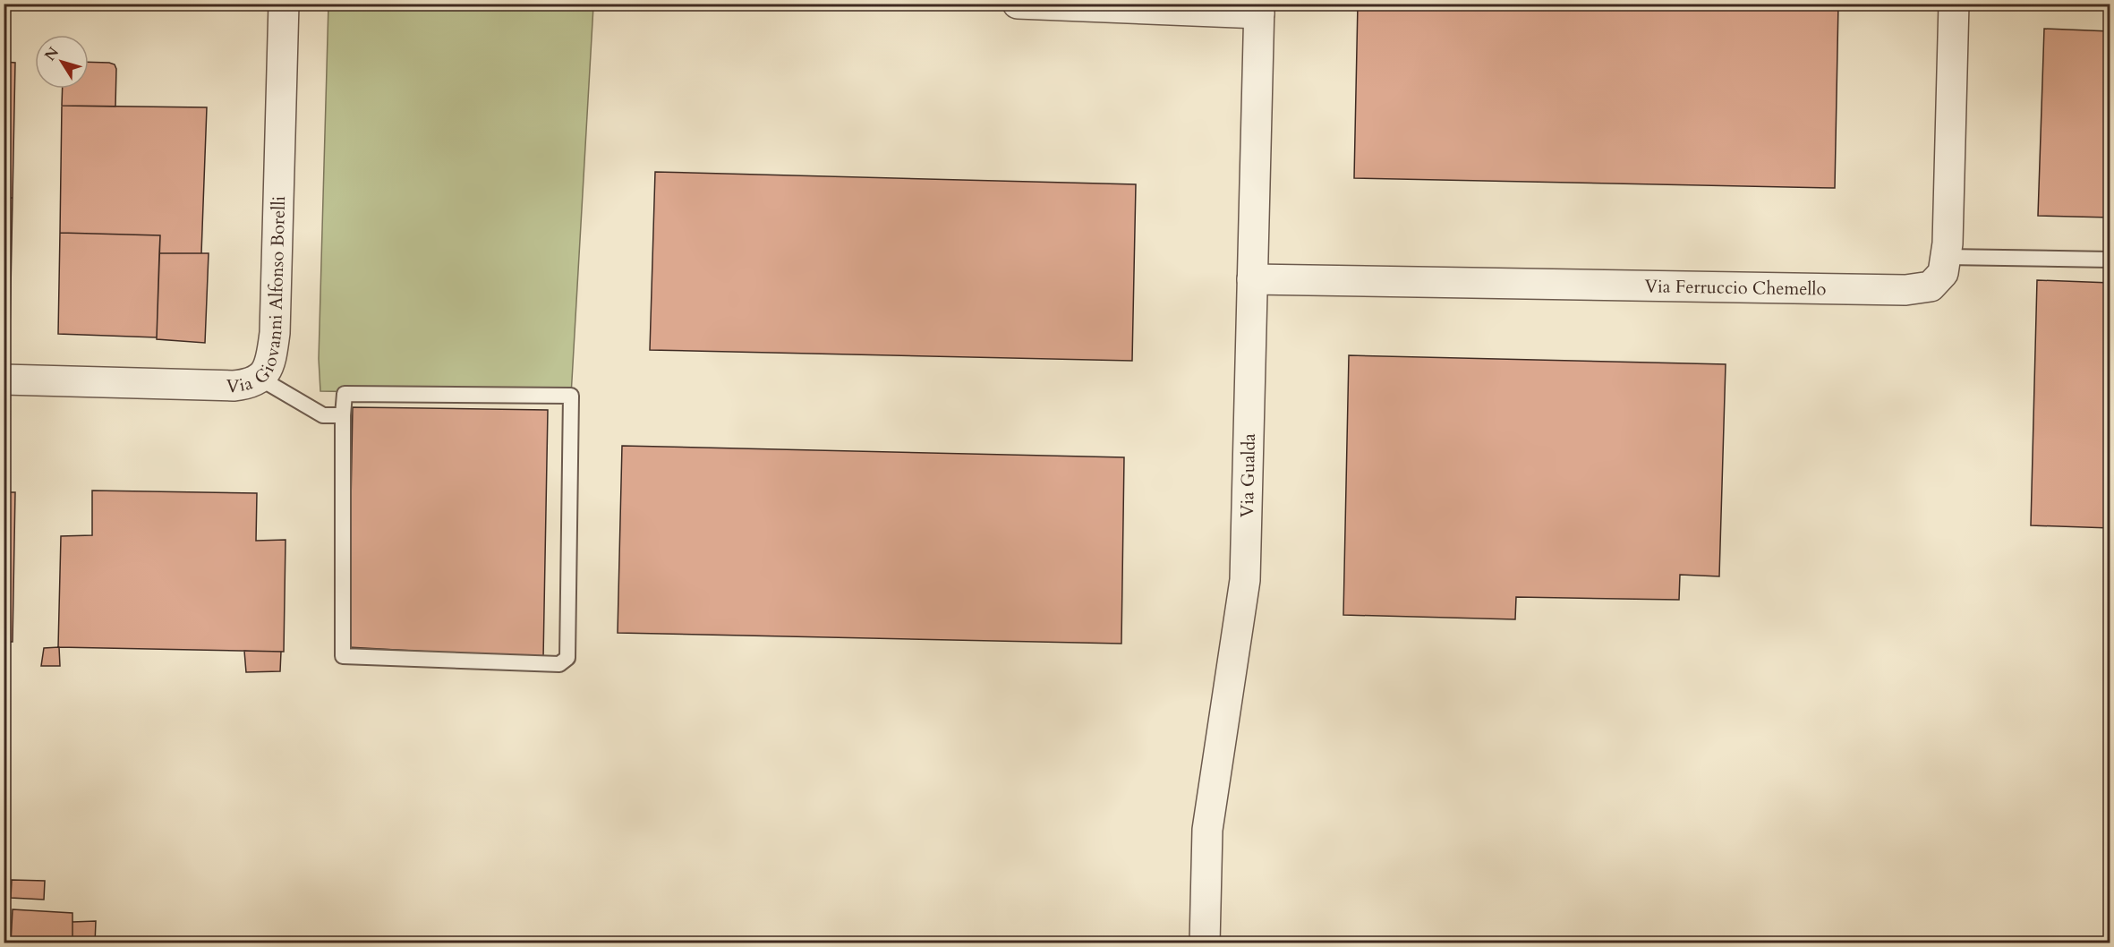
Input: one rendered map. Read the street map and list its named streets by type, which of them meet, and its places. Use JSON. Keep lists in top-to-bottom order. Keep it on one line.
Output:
{"streets":{"street":["Via Giovanni Alfonso Borelli","Via Ferruccio Chemello","Via Gualda"]},"crossings":[["Via Ferruccio Chemello","Via Gualda"]],"north":"top left"}
